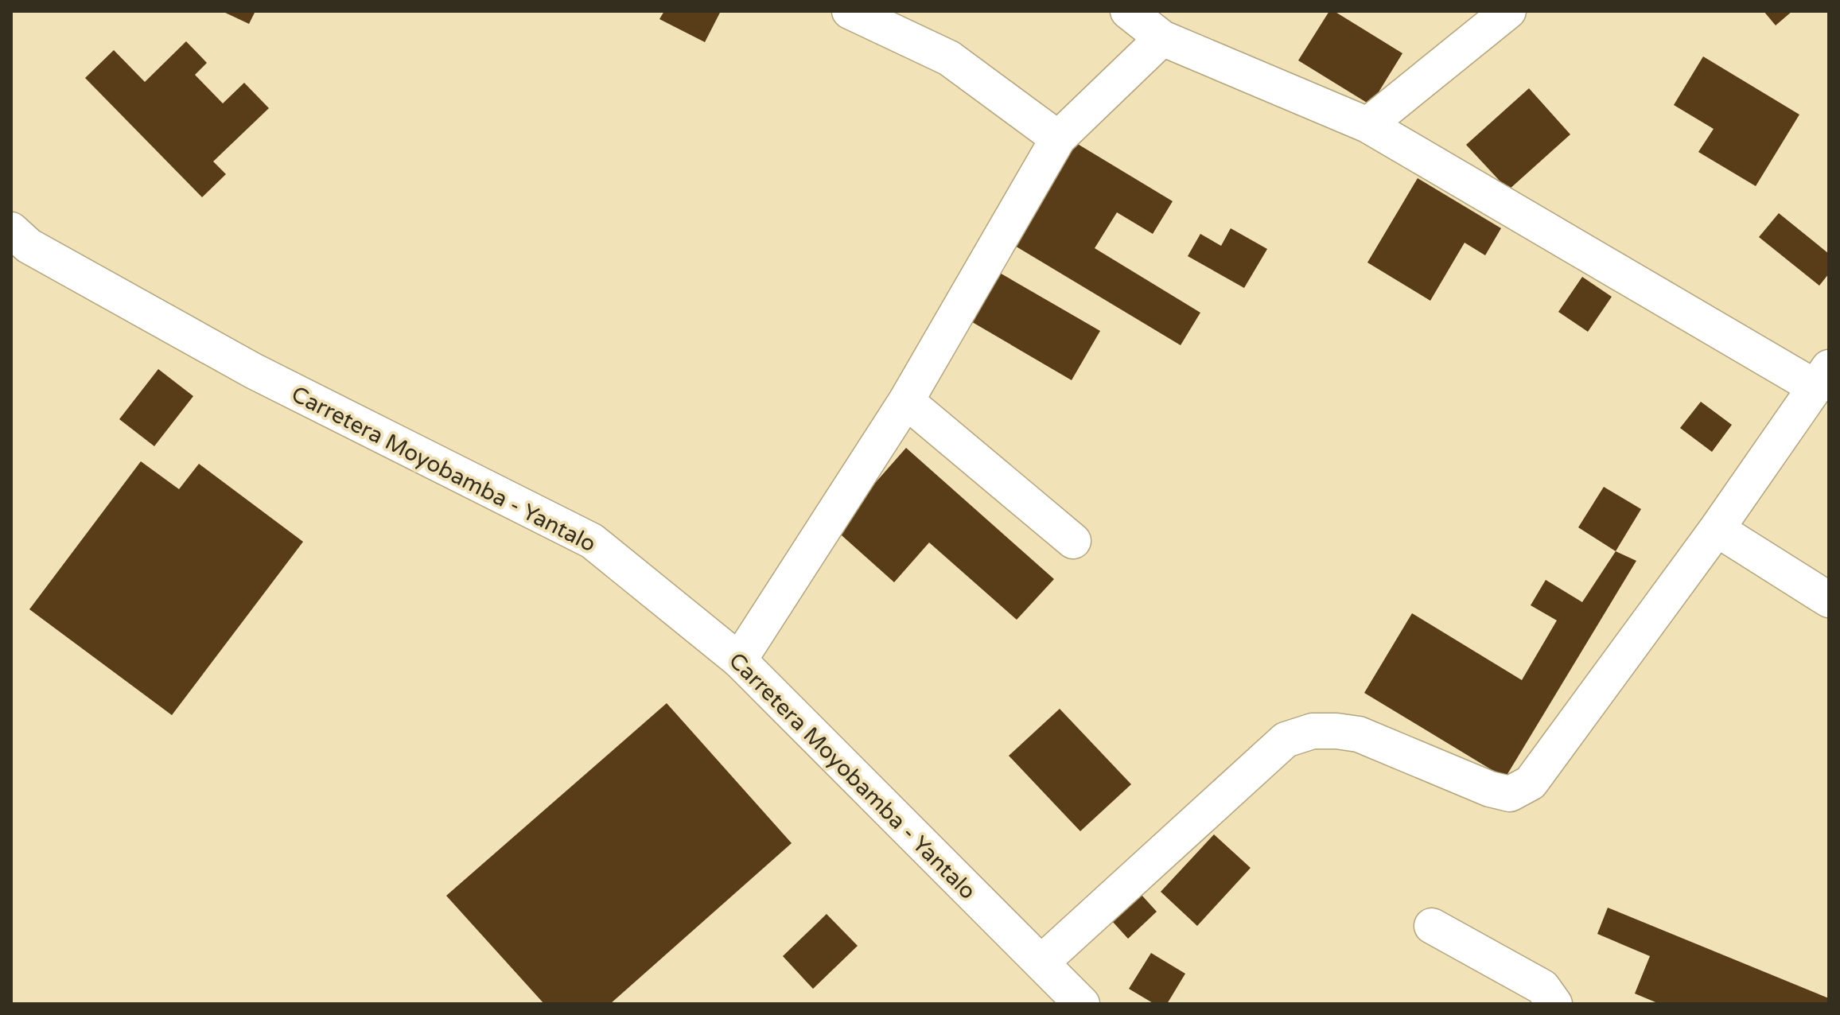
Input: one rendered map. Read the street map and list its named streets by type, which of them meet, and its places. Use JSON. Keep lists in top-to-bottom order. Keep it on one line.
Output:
{"streets":{"street":["Carretera Moyobamba - Yantalo"]}}
